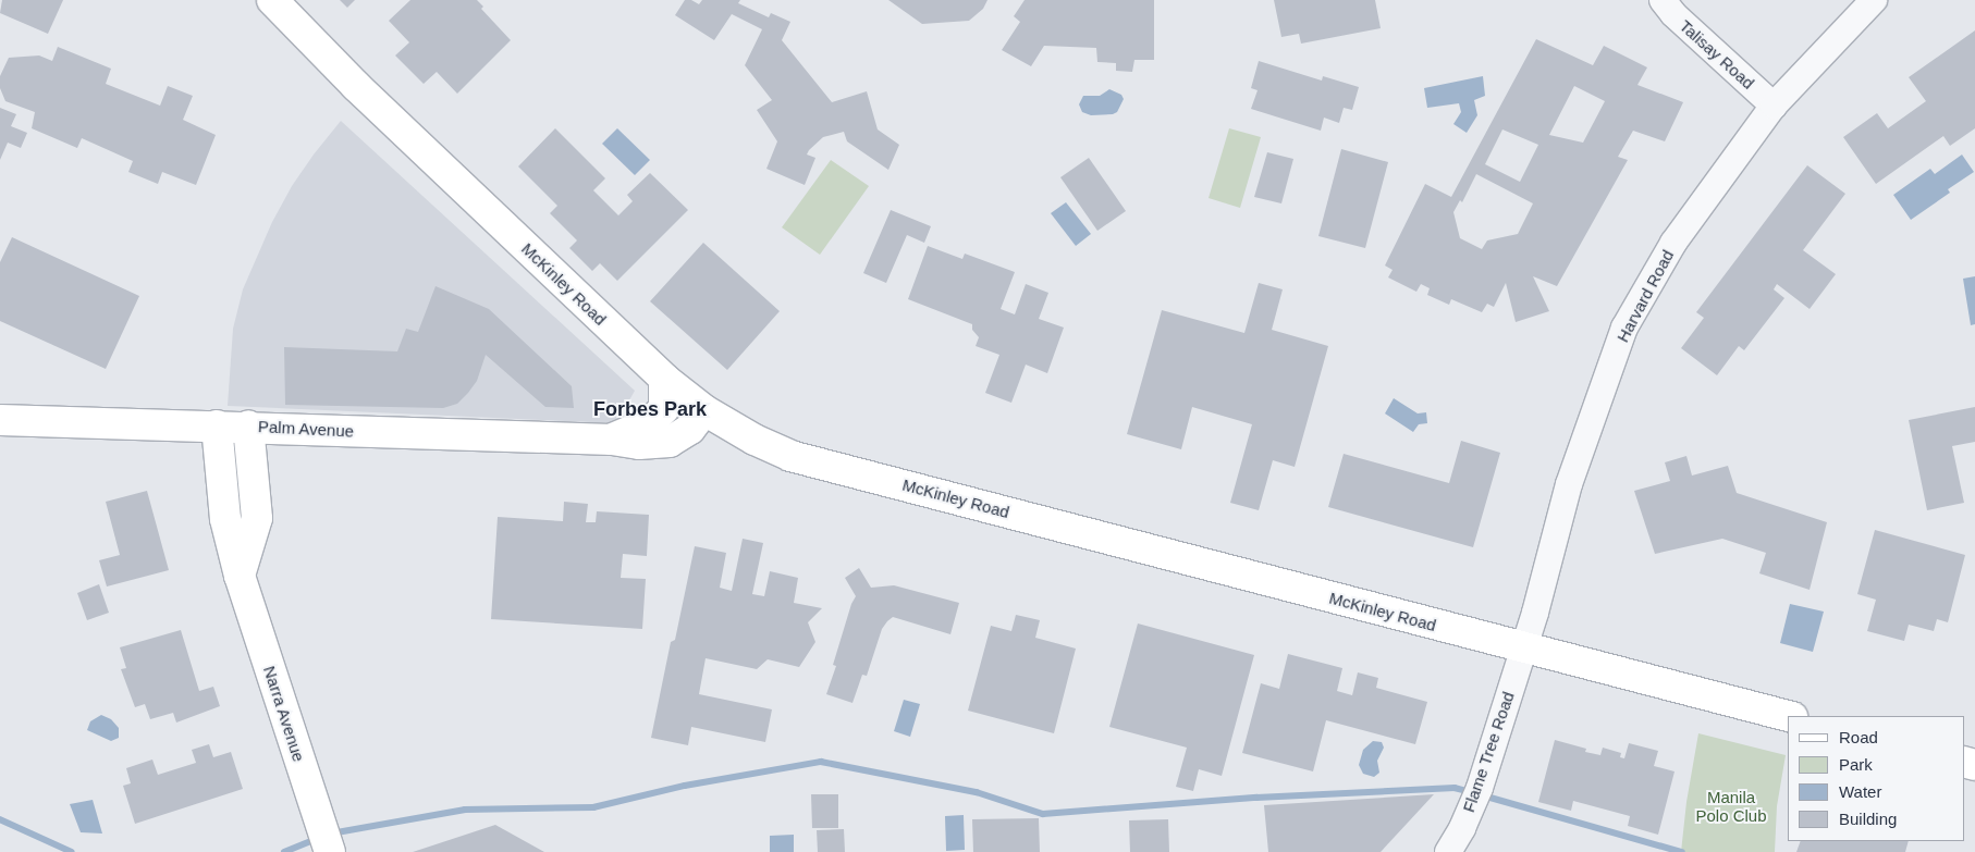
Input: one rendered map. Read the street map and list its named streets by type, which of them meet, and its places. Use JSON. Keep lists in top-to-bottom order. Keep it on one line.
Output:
{"streets":{"main road":["McKinley Road","Palm Avenue","Narra Avenue"],"street":["Talisay Road","Harvard Road","Flame Tree Road"]},"crossings":[["Talisay Road","Harvard Road"],["McKinley Road","Harvard Road"],["McKinley Road","Palm Avenue"],["McKinley Road","Flame Tree Road"],["Harvard Road","Flame Tree Road"],["Palm Avenue","Narra Avenue"]],"districts":["Forbes Park"],"parks":["Manila Polo Club"],"legend":["Road","Park","Water","Building"]}
